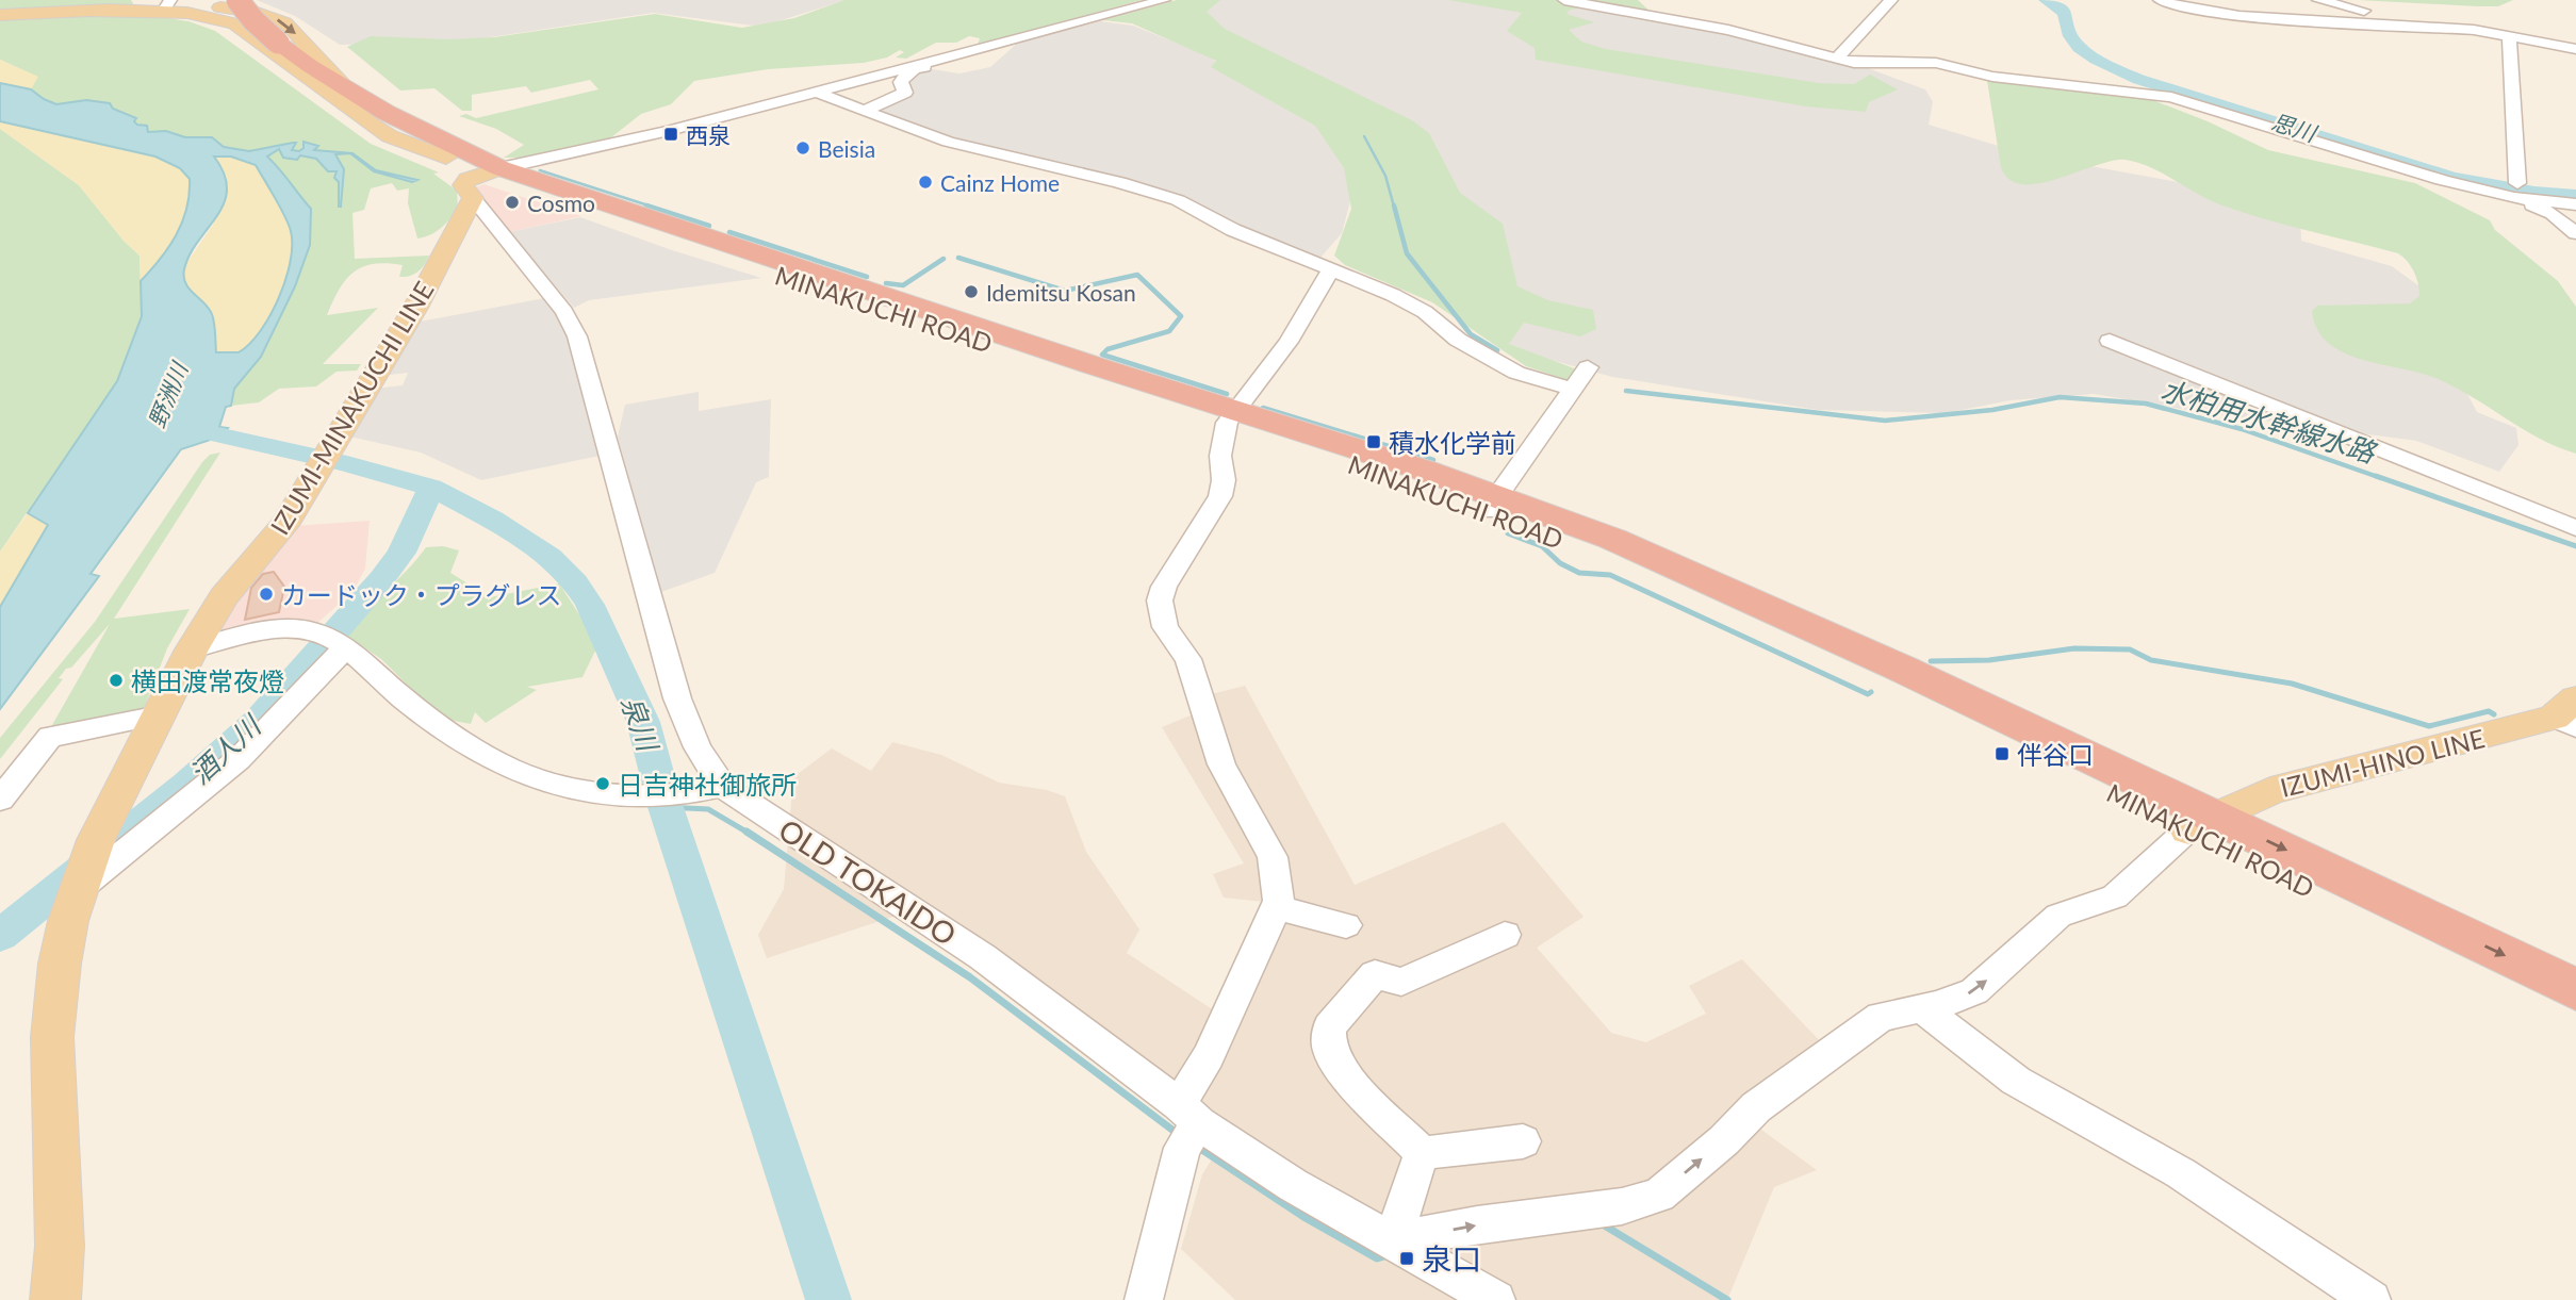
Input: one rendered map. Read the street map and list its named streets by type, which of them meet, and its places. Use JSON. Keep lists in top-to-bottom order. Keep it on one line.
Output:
{"streets":{"highway":["MINAKUCHI ROAD"],"main road":["IZUMI-MINAKUCHI LINE","IZUMI-HINO LINE"],"street":["OLD TOKAIDO"]},"crossings":[["MINAKUCHI ROAD","IZUMI-MINAKUCHI LINE"],["MINAKUCHI ROAD","IZUMI-HINO LINE"]],"water":["思川","野洲川","水柏用水幹線水路","泉川","酒人川"],"places":{"transit":["西泉","積水化学前","伴谷口","泉口"],"other":["Beisia","Cainz Home","Cosmo","Idemitsu Kosan","カードック・プラグレス","横田渡常夜燈","日吉神社御旅所"]}}
